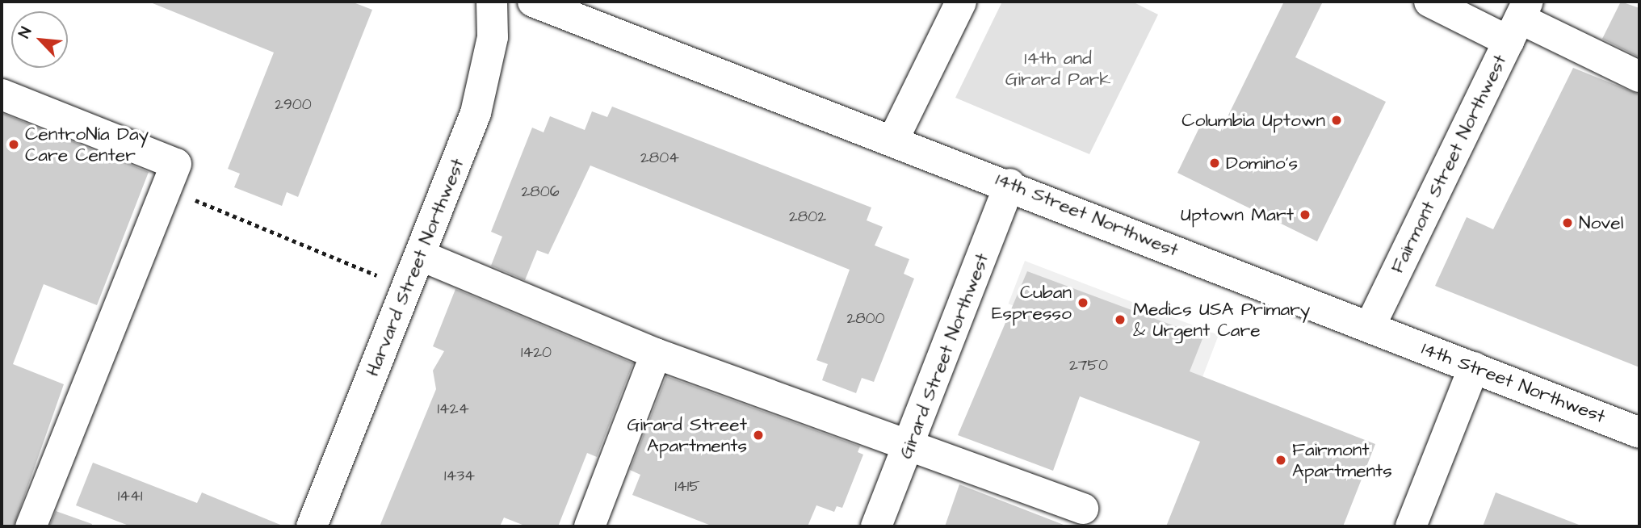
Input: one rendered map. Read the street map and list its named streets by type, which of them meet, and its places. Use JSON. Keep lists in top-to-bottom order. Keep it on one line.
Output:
{"streets":{"main road":["Fairmont Street Northwest","14th Street Northwest","Harvard Street Northwest","Girard Street Northwest"]},"crossings":[["Fairmont Street Northwest","14th Street Northwest"],["14th Street Northwest","Girard Street Northwest"]],"parks":["14th and Girard Park"],"places":["Columbia Uptown","CentroNía Day Care Center","Domino's","Uptown Mart","Novel","Cuban Espresso","Medics USA Primary & Urgent Care","Girard Street Apartments","Fairmont Apartments"],"house_numbers":["2900","2804","2806","2802","2800","1420","2750","1424","1434","1415","1441"],"north":"top left"}
